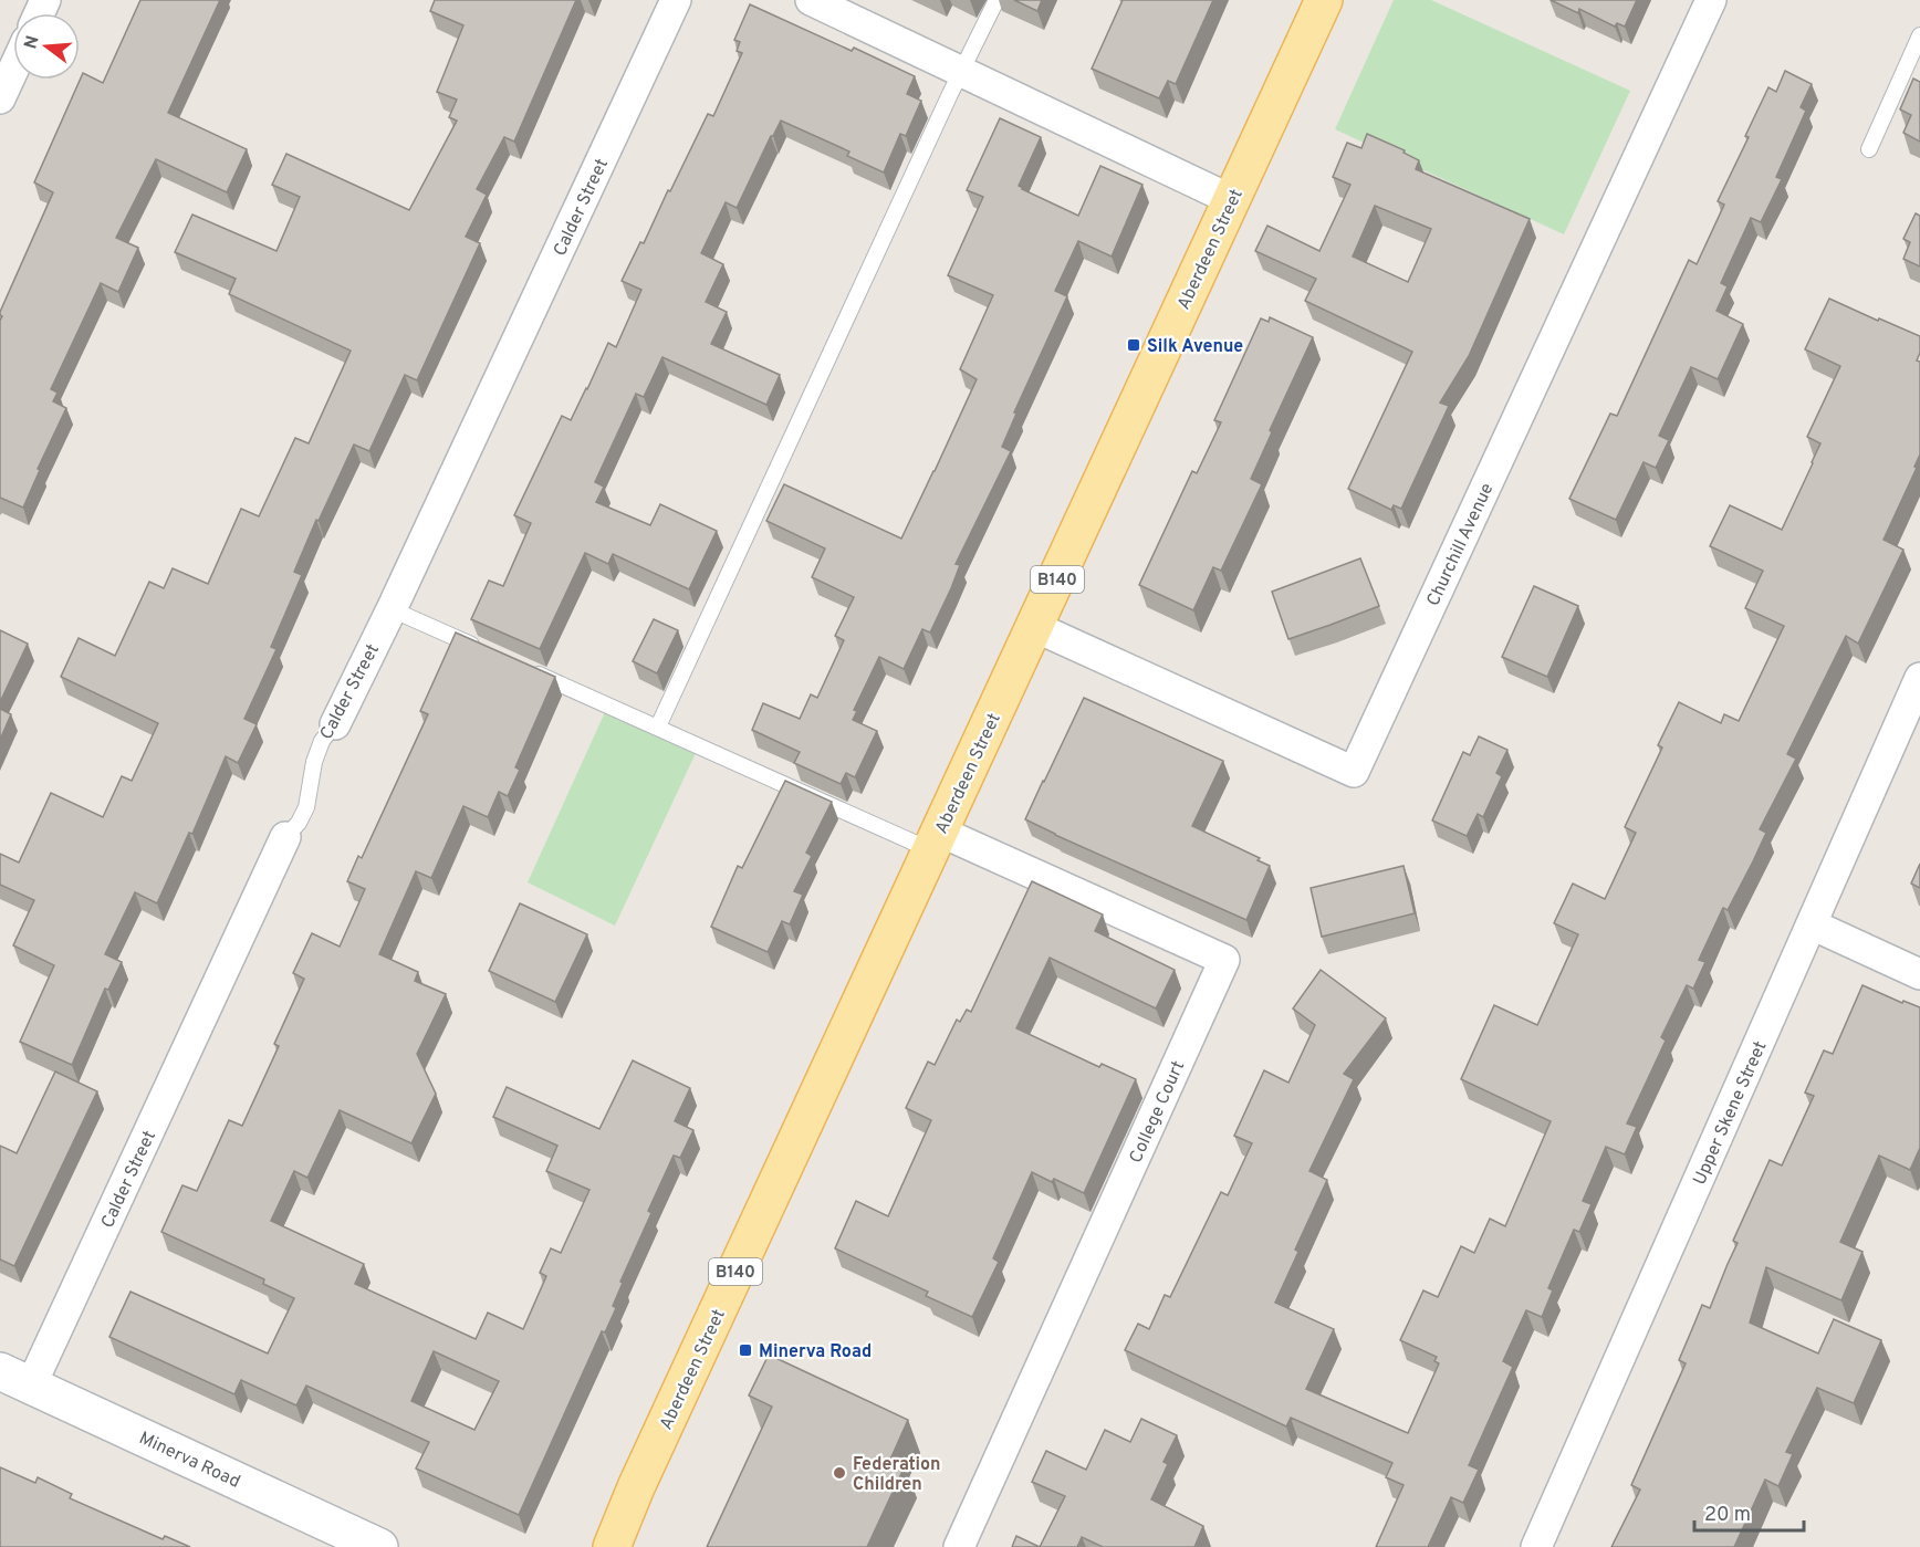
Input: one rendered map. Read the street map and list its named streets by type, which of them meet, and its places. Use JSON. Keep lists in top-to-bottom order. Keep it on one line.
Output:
{"streets":{"main road":["Aberdeen Street","B140"],"street":["Calder Street","Churchill Avenue","College Court","Upper Skene Street","Minerva Road"]},"crossings":[["Calder Street","Minerva Road"],["Aberdeen Street","Churchill Avenue"],["Aberdeen Street","College Court"]],"places":{"transit":["Silk Avenue","Minerva Road"],"other":["Federation Children"]},"scale_bar":"20 m","north":"left"}
